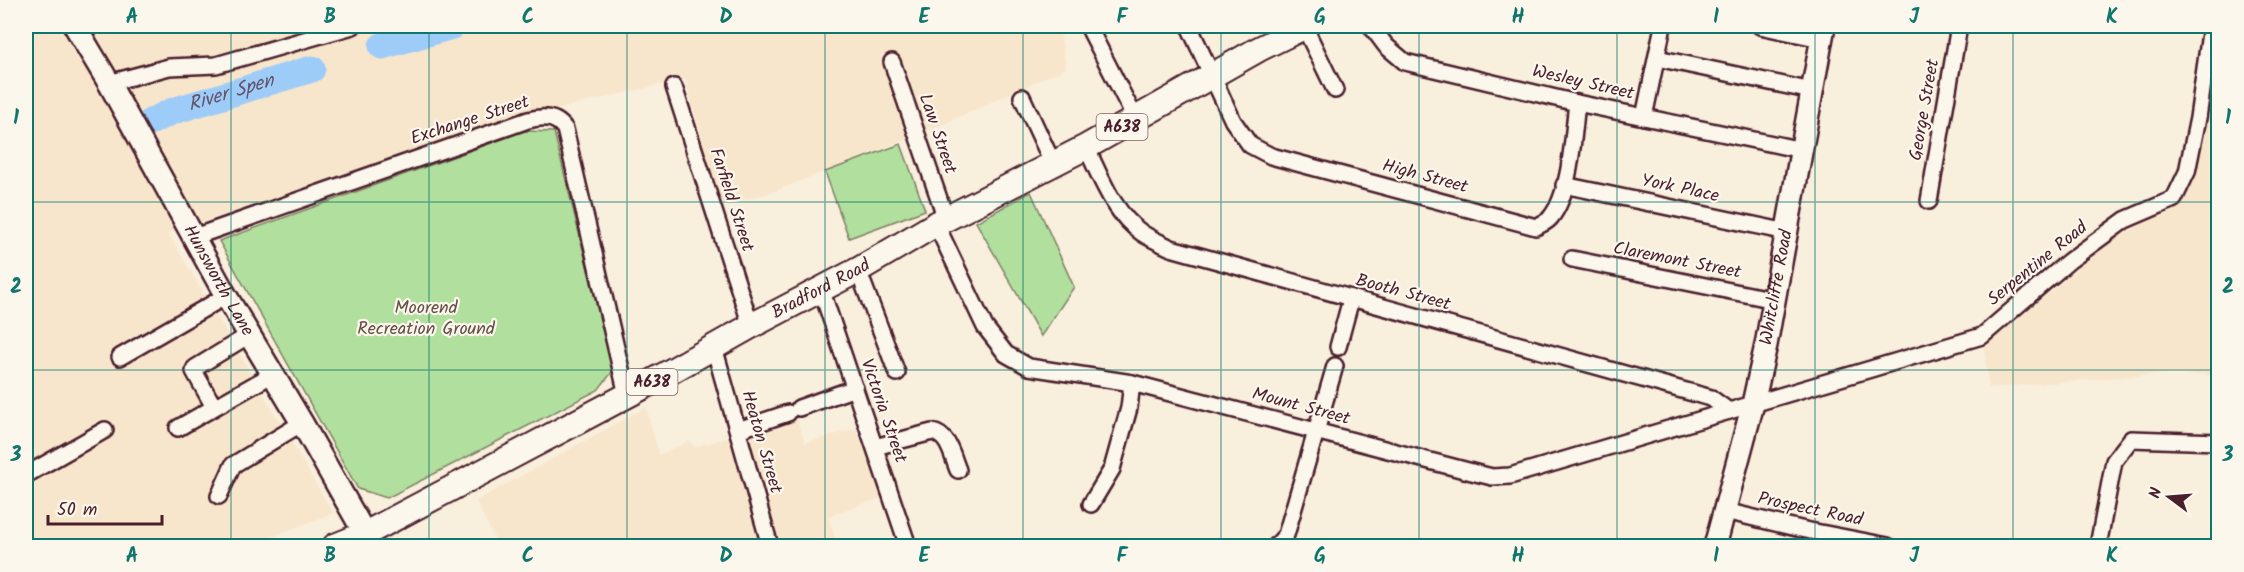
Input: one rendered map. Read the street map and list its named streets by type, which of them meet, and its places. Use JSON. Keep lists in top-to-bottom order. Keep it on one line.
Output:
{"streets":{"main road":["A638","Hunsworth Lane","Bradford Road","Whitcliffe Road"],"street":["Wesley Street","George Street","Exchange Street","Law Street","High Street","York Place","Farfield Street","Claremont Street","Serpentine Road","Booth Street","Mount Street","Victoria Street","Heaton Street","Prospect Road"]},"crossings":[["Wesley Street","High Street"],["Wesley Street","Whitcliffe Road"],["Exchange Street","Hunsworth Lane"],["Exchange Street","Bradford Road"],["Law Street","Bradford Road"],["Law Street","Mount Street"],["High Street","York Place"],["High Street","Bradford Road"],["York Place","Whitcliffe Road"],["Farfield Street","Bradford Road"],["Claremont Street","Whitcliffe Road"],["Serpentine Road","Whitcliffe Road"],["Hunsworth Lane","Bradford Road"],["Bradford Road","Booth Street"],["Bradford Road","Mount Street"],["Bradford Road","Victoria Street"],["Bradford Road","Heaton Street"],["Whitcliffe Road","Prospect Road"],["Booth Street","Mount Street"]],"water":["River Spen"],"parks":["Moorend Recreation Ground"],"scale_bar":"50 m","north":"left","grid":{"columns":["A","B","C","D","E","F","G","H","I","J","K"],"rows":["1","2","3"]}}
